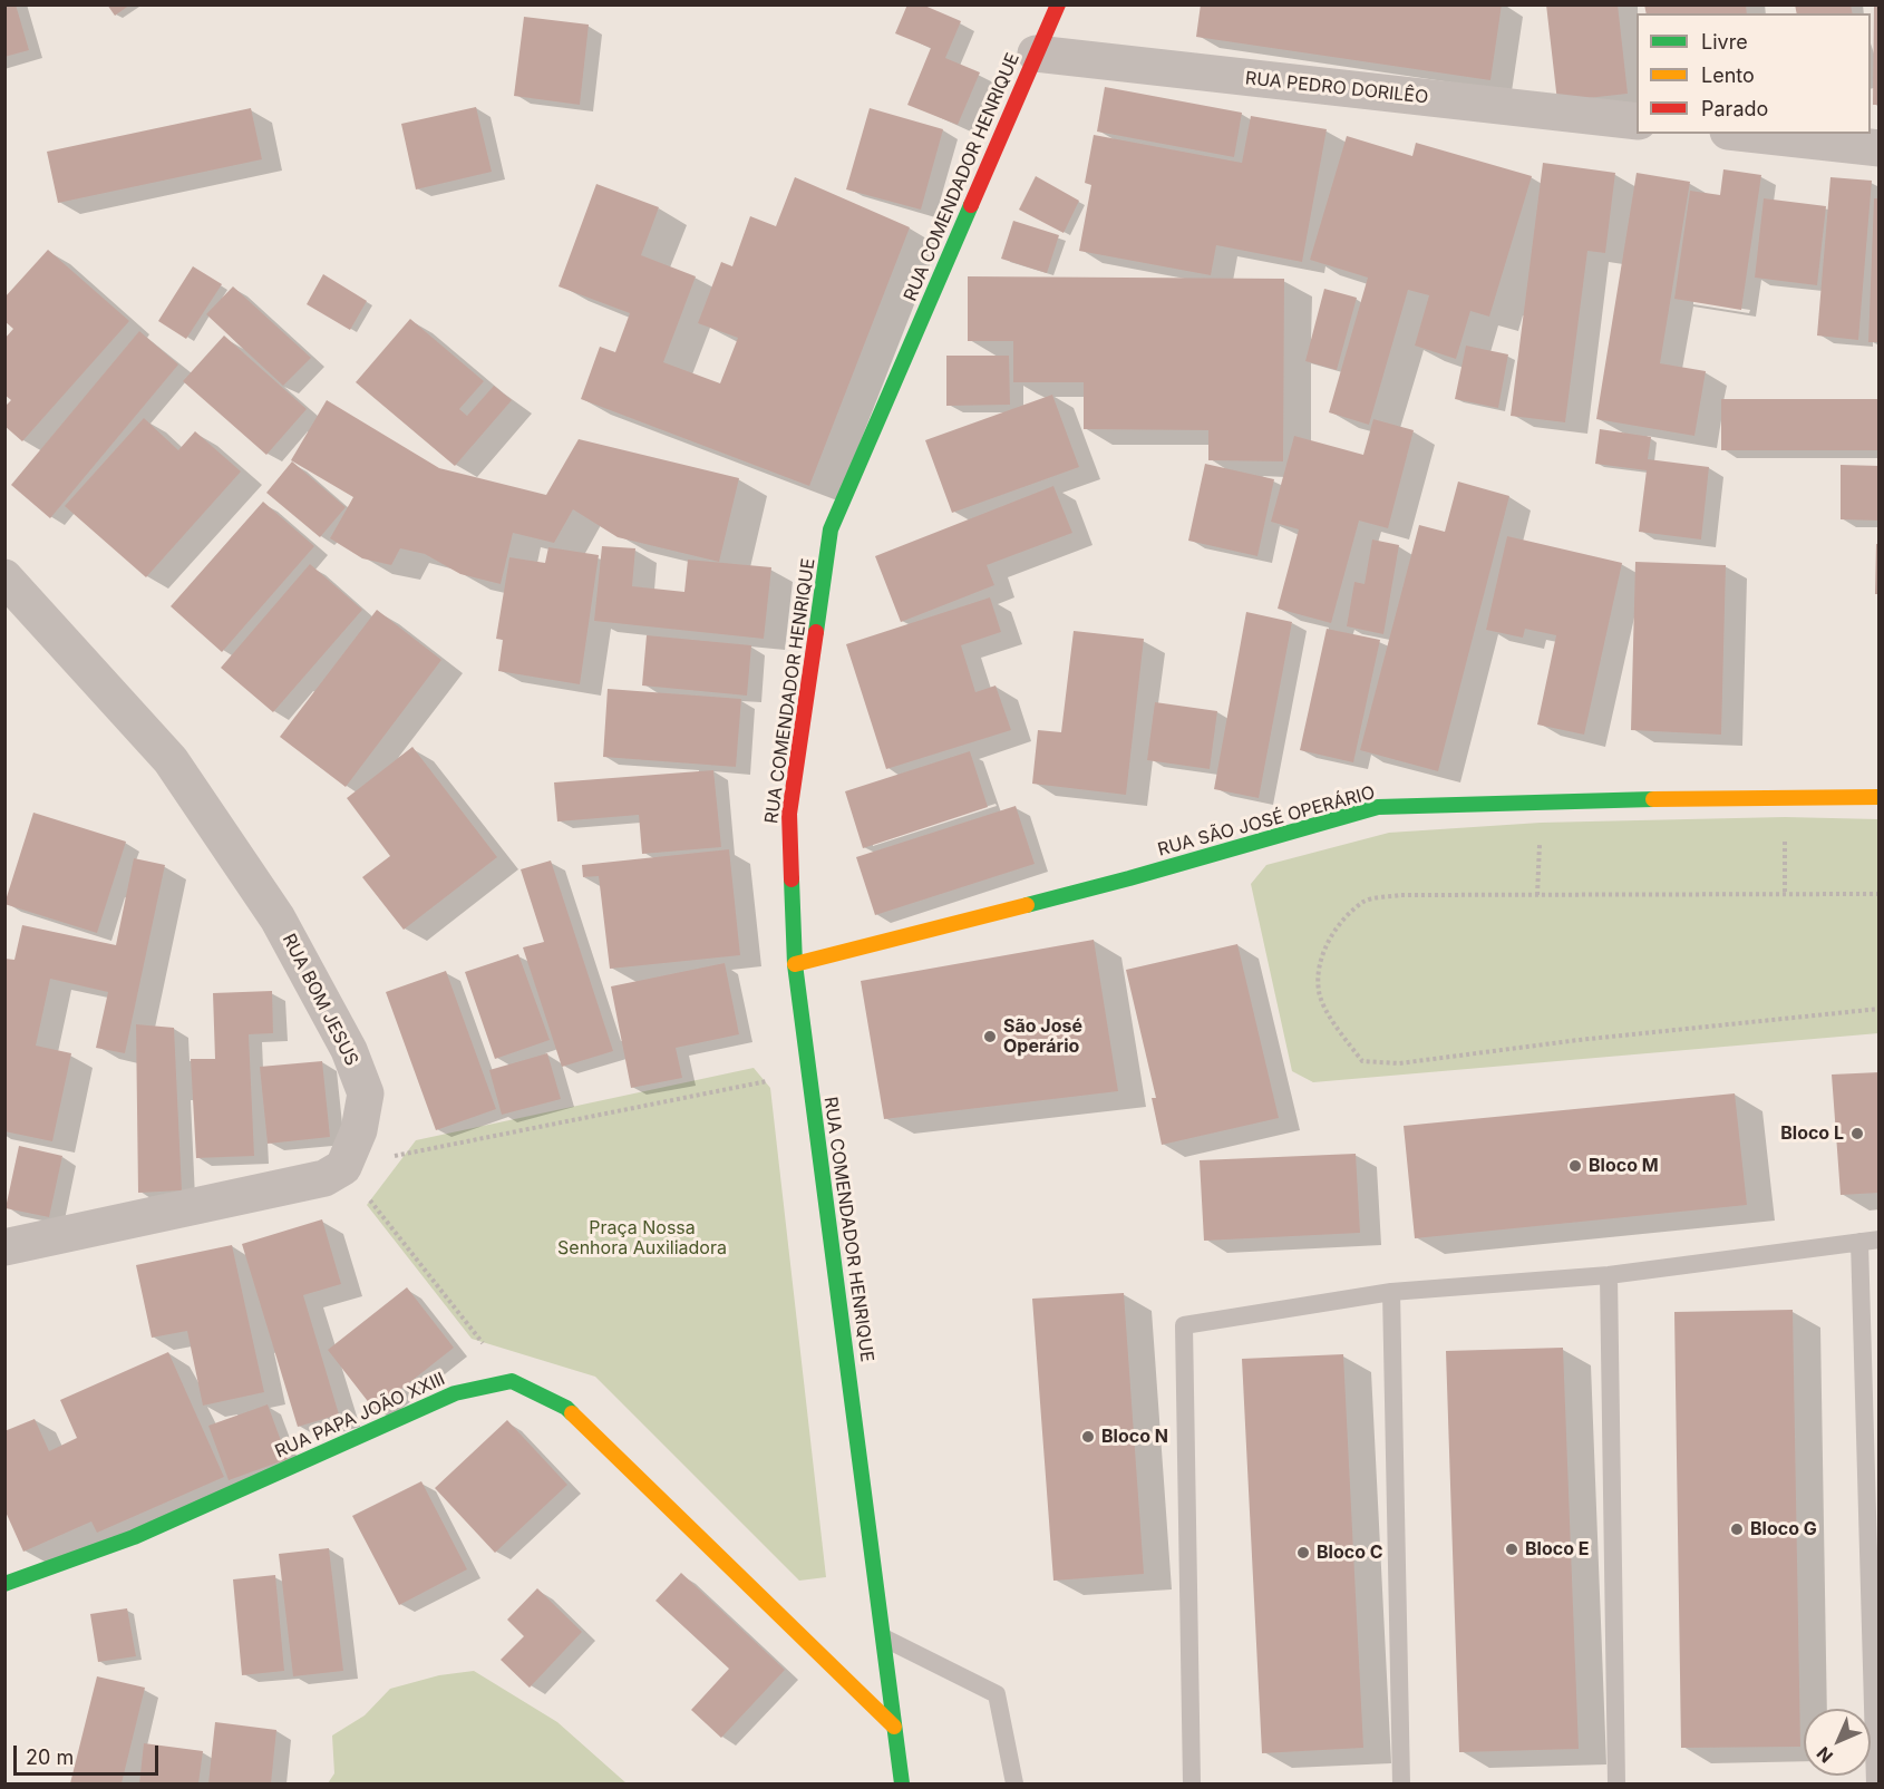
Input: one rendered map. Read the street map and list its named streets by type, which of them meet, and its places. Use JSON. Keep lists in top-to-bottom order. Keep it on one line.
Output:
{"streets":{"street":["RUA PEDRO DORILÊO","RUA COMENDADOR HENRIQUE","RUA SÃO JOSÉ OPERÁRIO","RUA BOM JESUS","RUA PAPA JOÃO XXIII"]},"crossings":[["RUA PEDRO DORILÊO","RUA COMENDADOR HENRIQUE"],["RUA COMENDADOR HENRIQUE","RUA SÃO JOSÉ OPERÁRIO"]],"parks":["Praça Nossa Senhora Auxiliadora"],"places":["São José Operário","Bloco L","Bloco M","Bloco N","Bloco G","Bloco E","Bloco C"],"legend":["Livre","Lento","Parado"],"scale_bar":"20 m","north":"bottom left"}
